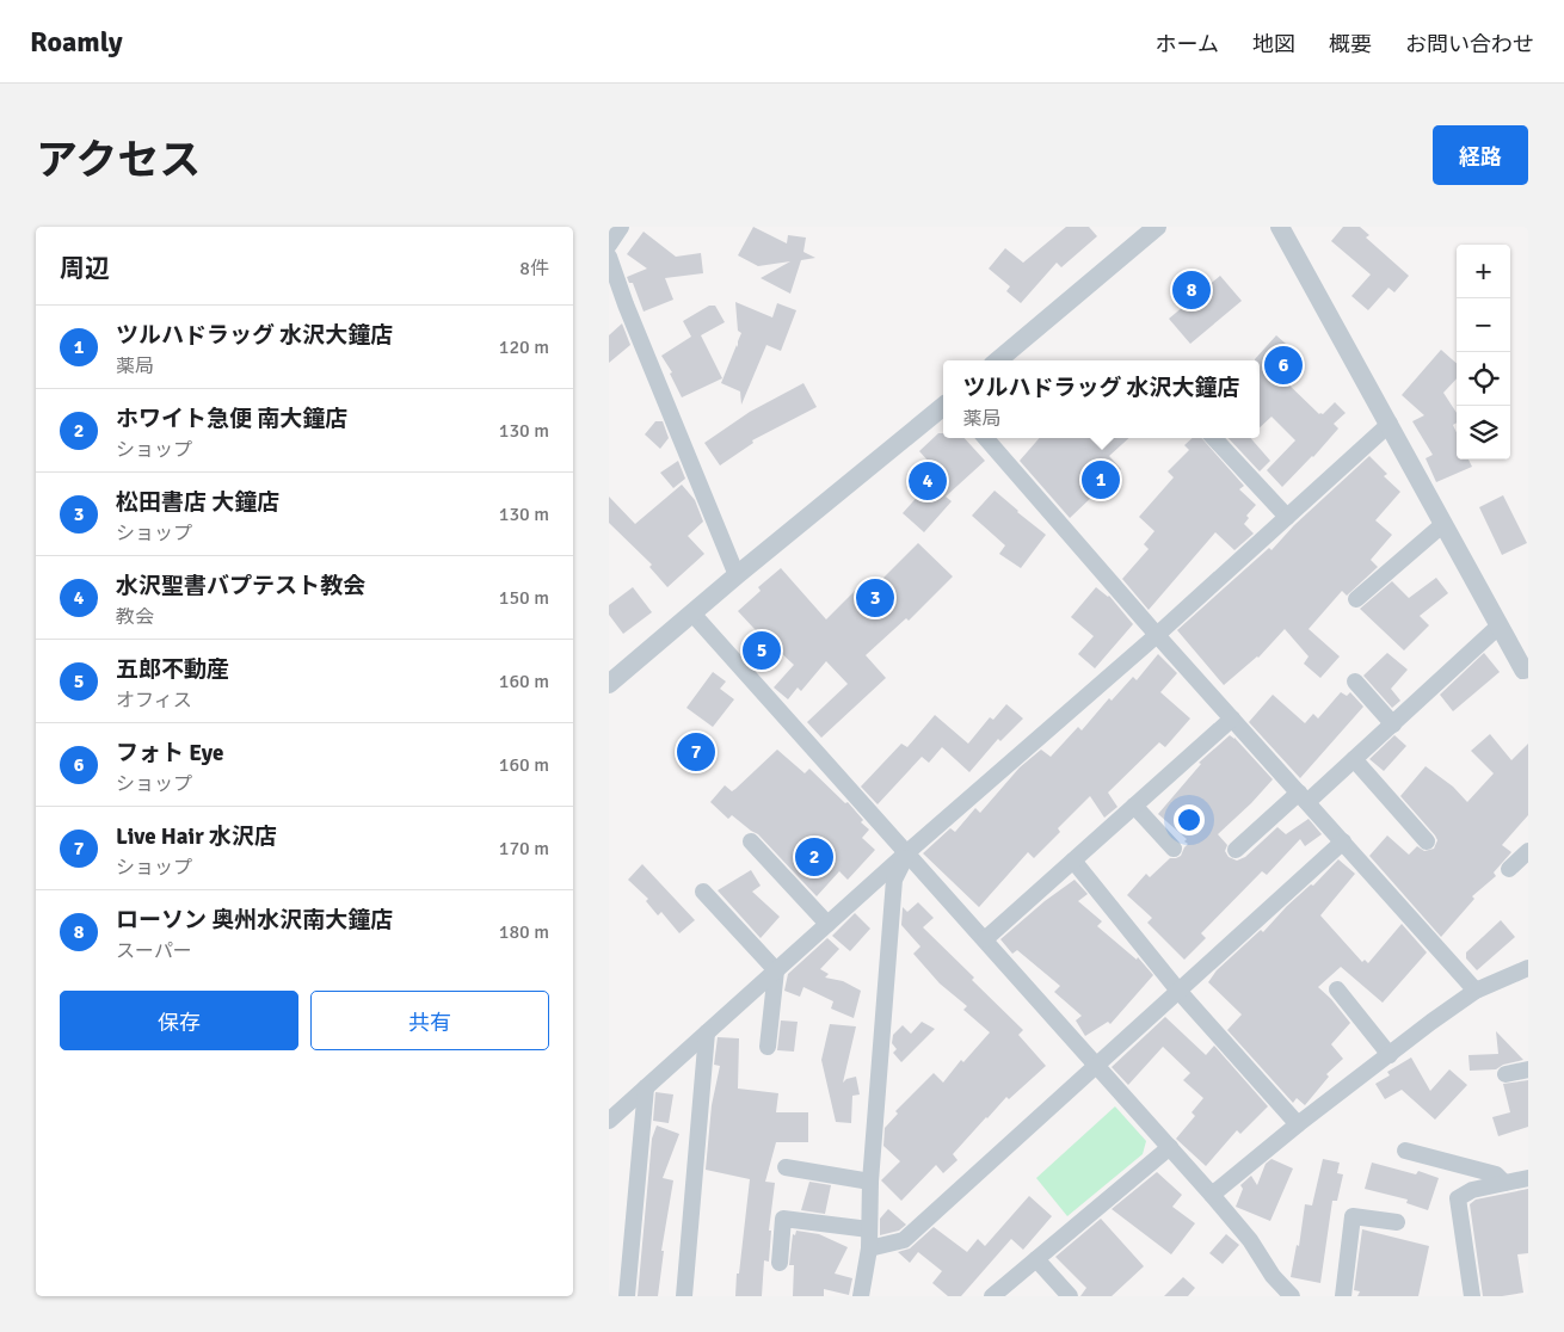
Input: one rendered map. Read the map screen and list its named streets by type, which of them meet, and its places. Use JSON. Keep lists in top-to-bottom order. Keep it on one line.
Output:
{"page":{"header":"Roamly","nav":["ホーム","地図","概要","お問い合わせ"],"title":"アクセス","buttons":["経路",["保存","共有"]],"heading":["周辺","8件"],"map_buttons":["+","−"],"pins":["8","6","1","4","3","5","7","2"],"list":[{"mark":"1","name":"ツルハドラッグ 水沢大鐘店","note":"薬局","value":"120 m"},{"mark":"2","name":"ホワイト急便 南大鐘店","note":"ショップ","value":"130 m"},{"mark":"3","name":"松田書店 大鐘店","note":"ショップ","value":"130 m"},{"mark":"4","name":"水沢聖書バプテスト教会","note":"教会","value":"150 m"},{"mark":"5","name":"五郎不動産","note":"オフィス","value":"160 m"},{"mark":"6","name":"フォト Eye","note":"ショップ","value":"160 m"},{"mark":"7","name":"Live Hair 水沢店","note":"ショップ","value":"170 m"},{"mark":"8","name":"ローソン 奥州水沢南大鐘店","note":"スーパー","value":"180 m"}],"popup":["ツルハドラッグ 水沢大鐘店","薬局"]}}
